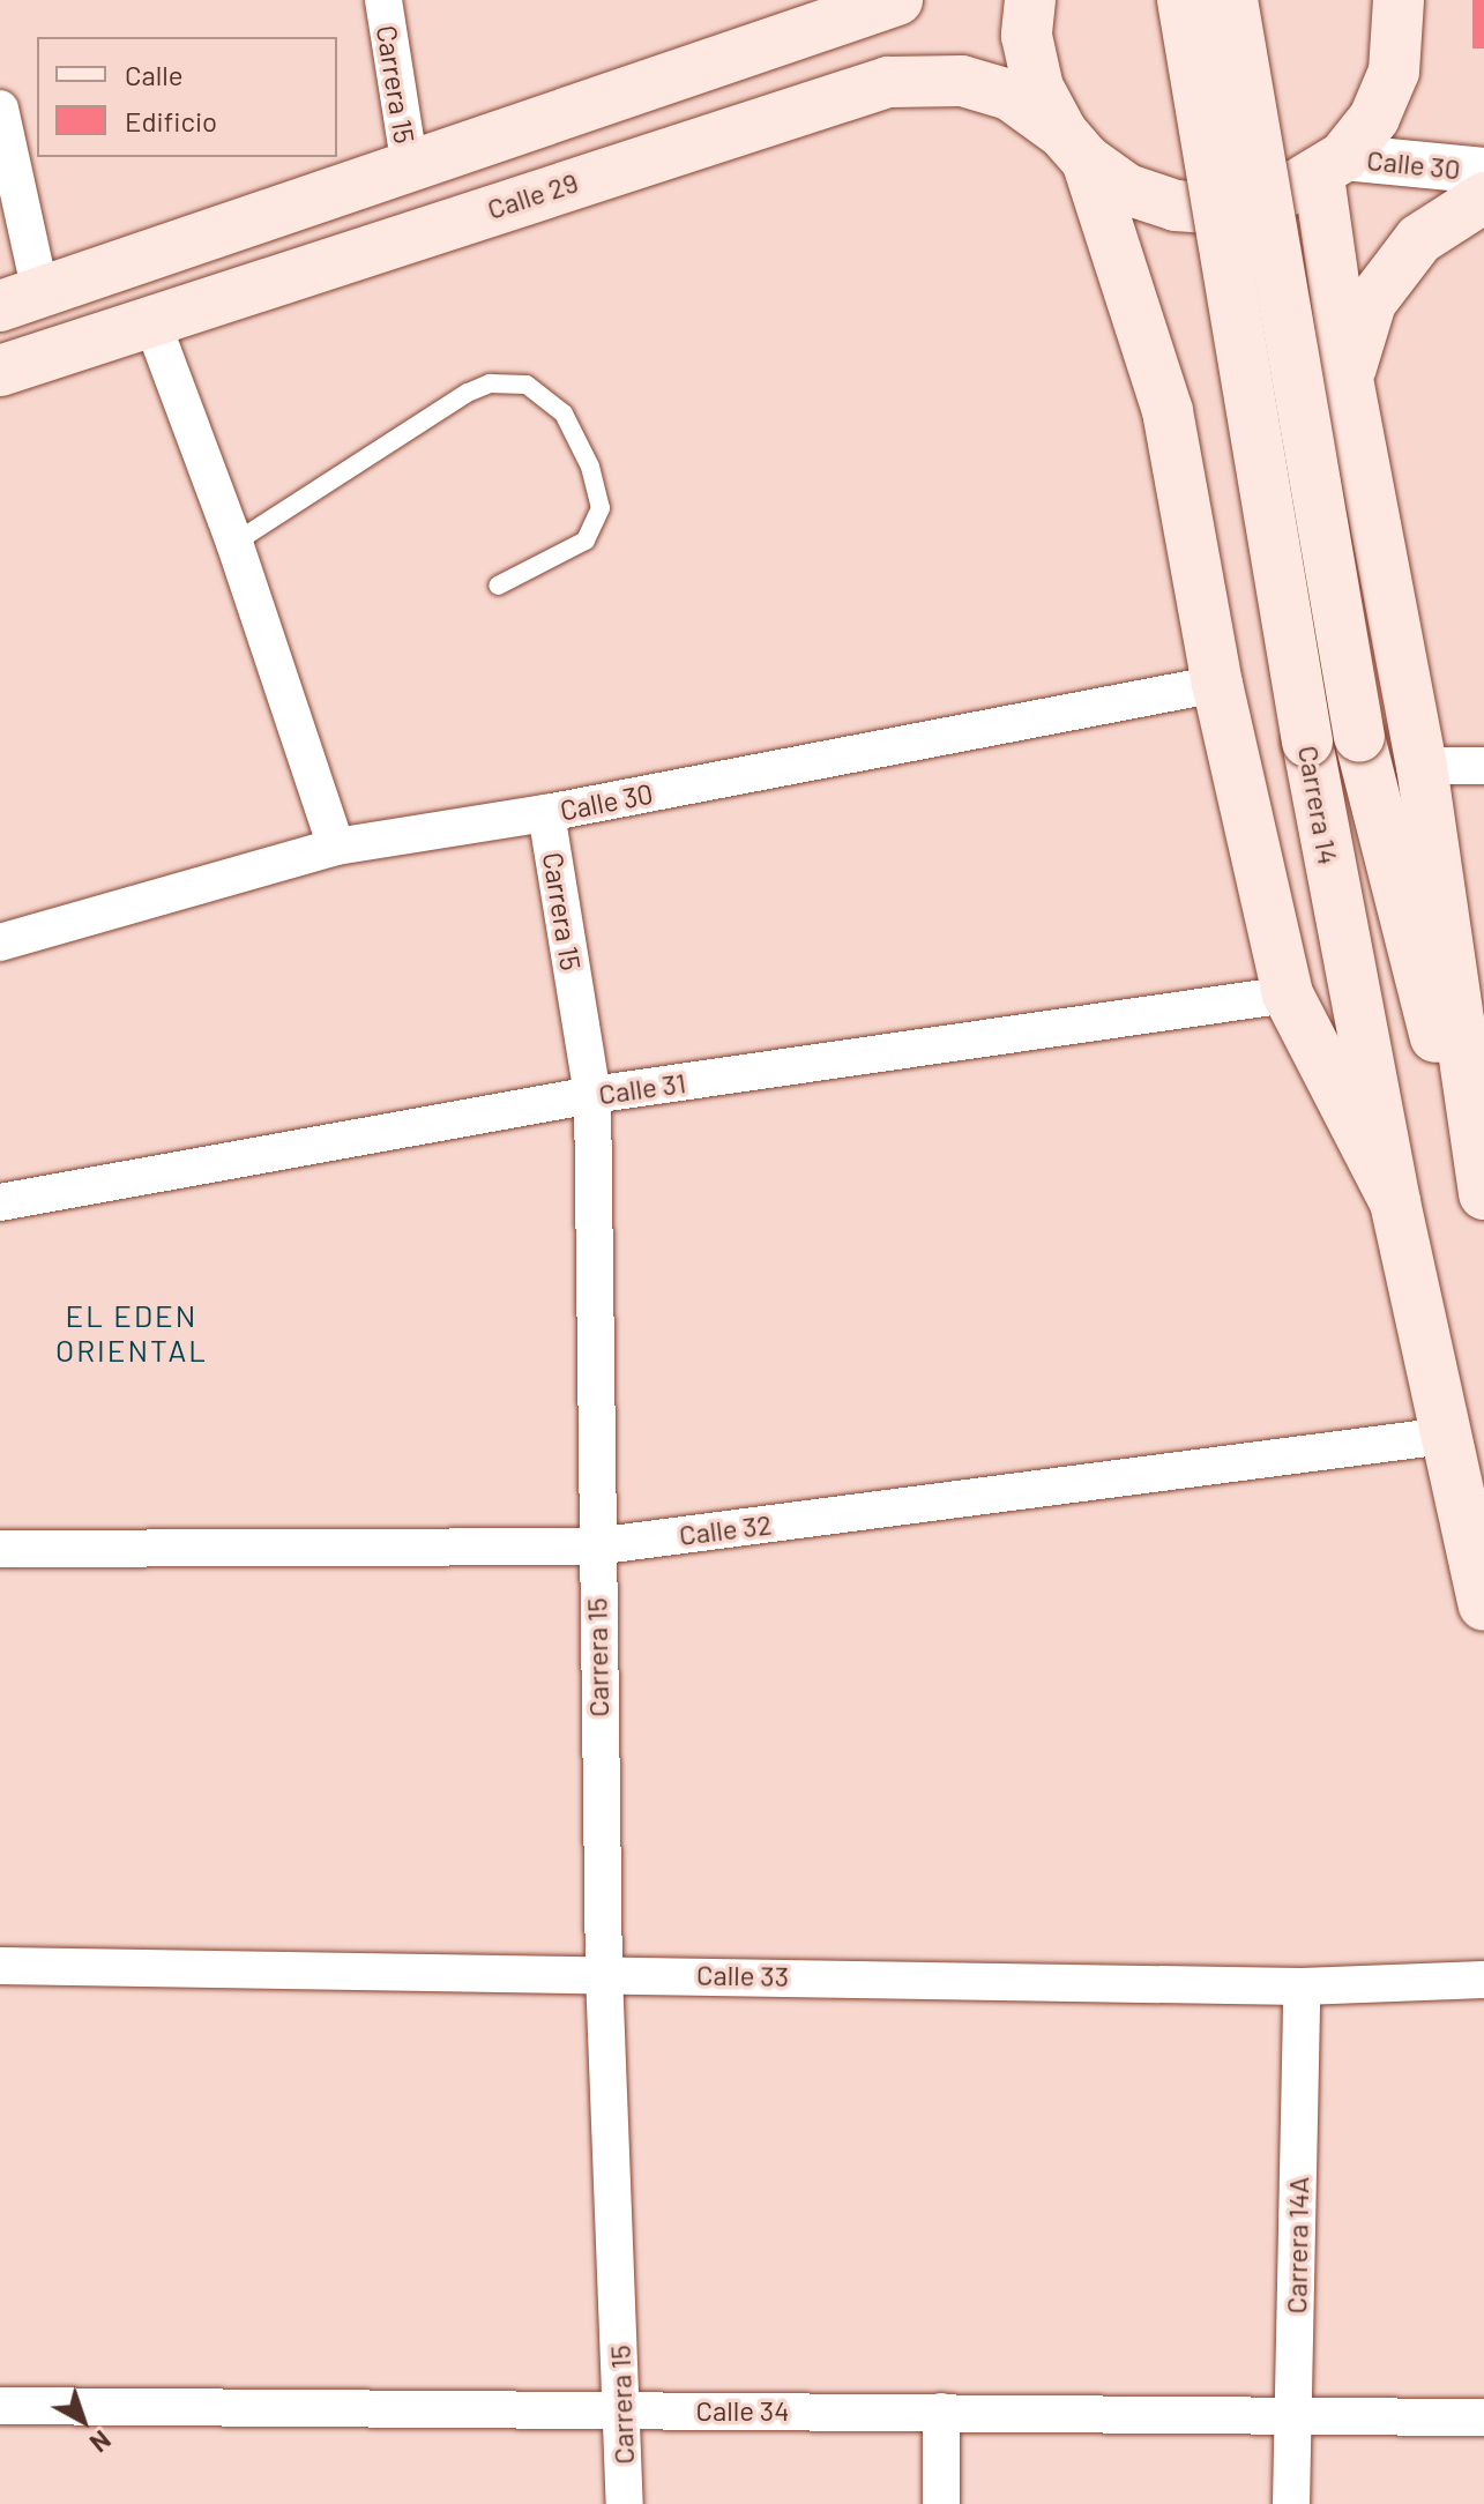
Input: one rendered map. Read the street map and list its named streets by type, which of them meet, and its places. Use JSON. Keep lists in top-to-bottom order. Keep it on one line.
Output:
{"streets":{"main road":["Calle 29","Carrera 14"],"street":["Carrera 15","Calle 30","Calle 31","Calle 32","Calle 33","Carrera 14A","Calle 34"]},"crossings":[["Carrera 15","Calle 30"],["Carrera 15","Calle 31"],["Carrera 15","Calle 32"],["Carrera 15","Calle 33"],["Carrera 15","Calle 34"],["Calle 30","Calle 29"],["Carrera 14","Calle 32"],["Calle 33","Carrera 14A"],["Carrera 14A","Calle 34"]],"districts":["EL EDEN ORIENTAL"],"legend":["Calle","Edificio"],"north":"bottom right"}
